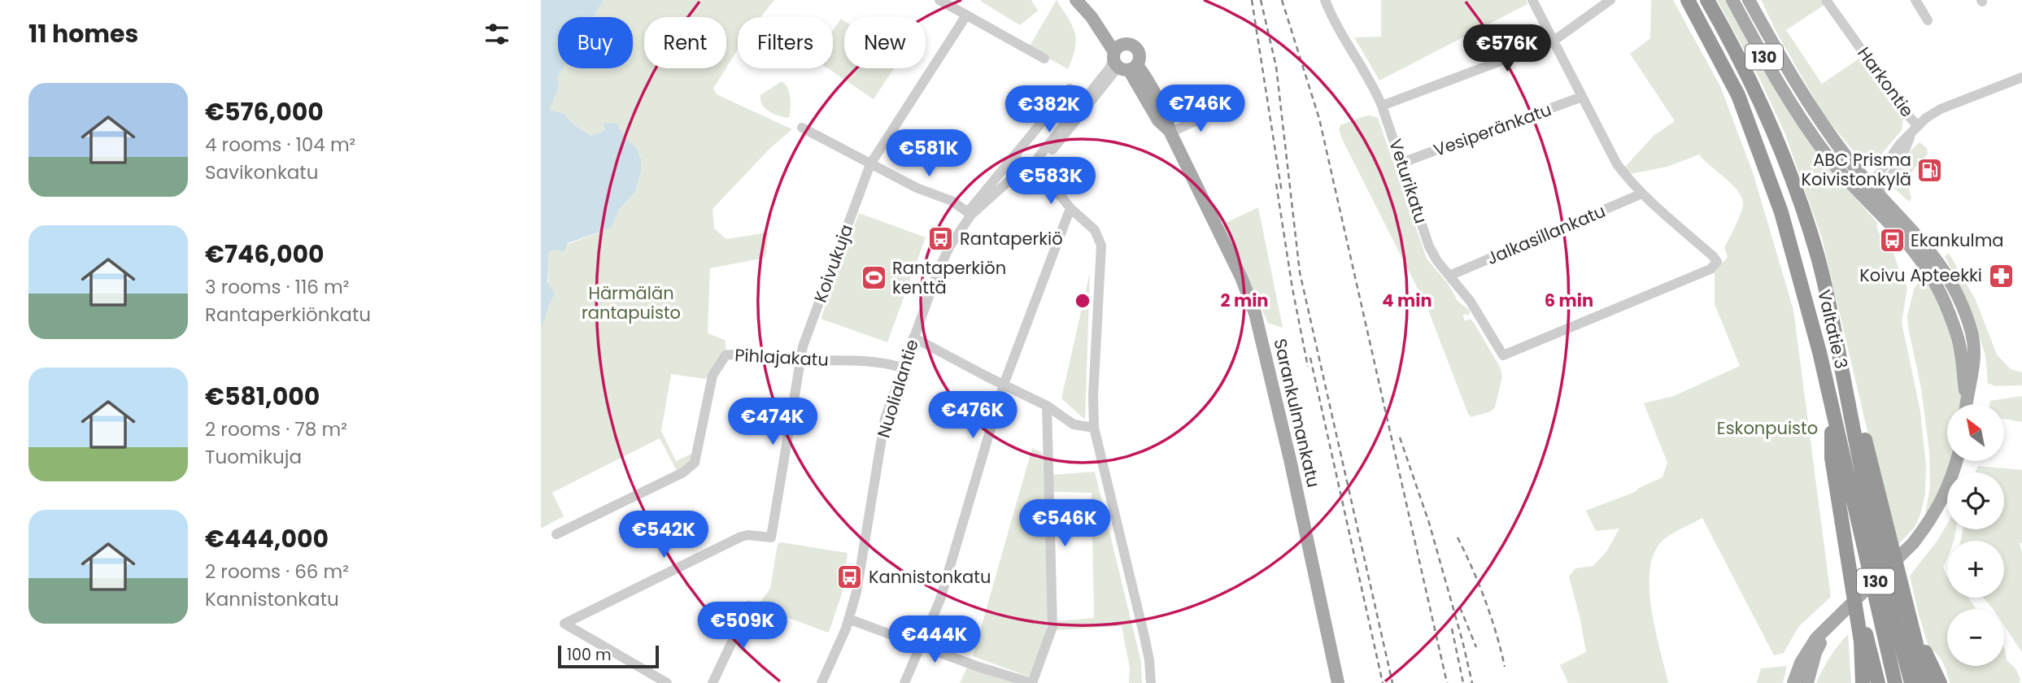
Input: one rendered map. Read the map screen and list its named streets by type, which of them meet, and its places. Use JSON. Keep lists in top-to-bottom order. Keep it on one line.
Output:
{"streets":{"highway":["Valtatie 3"],"main road":["130","Sarankulmankatu"],"street":["Harkontie","Vesiperänkatu","Veturikatu","Jalkasillankatu","Koivukuja","Pihlajakatu","Nuolialantie"]},"crossings":[["Vesiperänkatu","Veturikatu"],["Veturikatu","Jalkasillankatu"],["Koivukuja","Pihlajakatu"],["Pihlajakatu","Nuolialantie"]],"parks":["Härmälän rantapuisto","Eskonpuisto"],"places":{"fuel station":["ABC Prisma Koivistonkylä"],"bus stop":["Rantaperkiö","Ekankulma","Kannistonkatu"],"pharmacy":["Koivu Apteekki"],"sports":["Rantaperkiön kenttä"]},"scale_bar":"100 m","north":"top left","page":{"heading":"11 homes","chip":["Buy","Rent","Filters","New"],"price":["€576K","€746K","€382K","€581K","€583K","€476K","€474K","€546K","€542K","€509K","€444K"],"list":[{"name":"€576,000","note":"4 rooms · 104 m² · Savikonkatu"},{"name":"€746,000","note":"3 rooms · 116 m² · Rantaperkiönkatu"},{"name":"€581,000","note":"2 rooms · 78 m² · Tuomikuja"},{"name":"€444,000","note":"2 rooms · 66 m² · Kannistonkatu"}],"map_buttons":["+","−"],"scale":"100 m"},"rings":["2 min","4 min","6 min"]}
